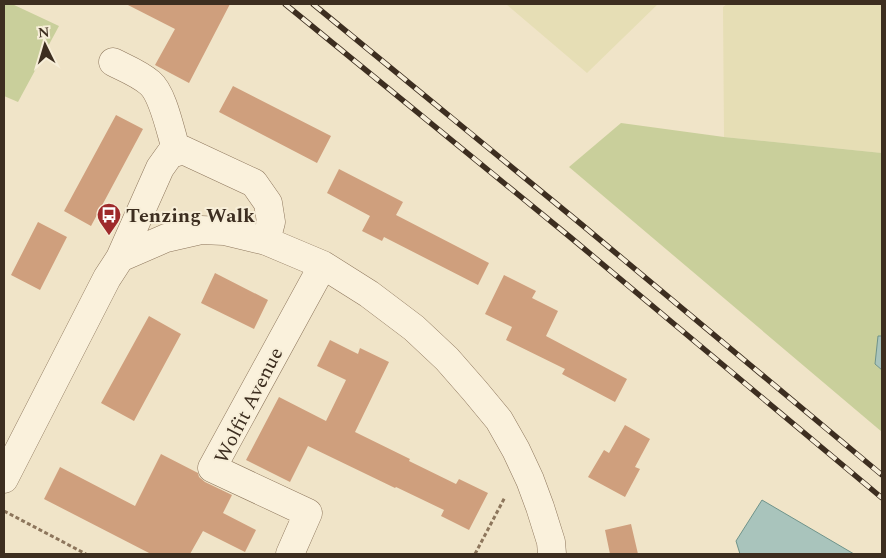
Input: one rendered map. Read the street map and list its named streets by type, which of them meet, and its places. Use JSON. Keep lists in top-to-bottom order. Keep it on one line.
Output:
{"streets":{"street":["Wolfit Avenue"]},"places":{"bus stop":["Tenzing Walk"]},"north":"top"}
